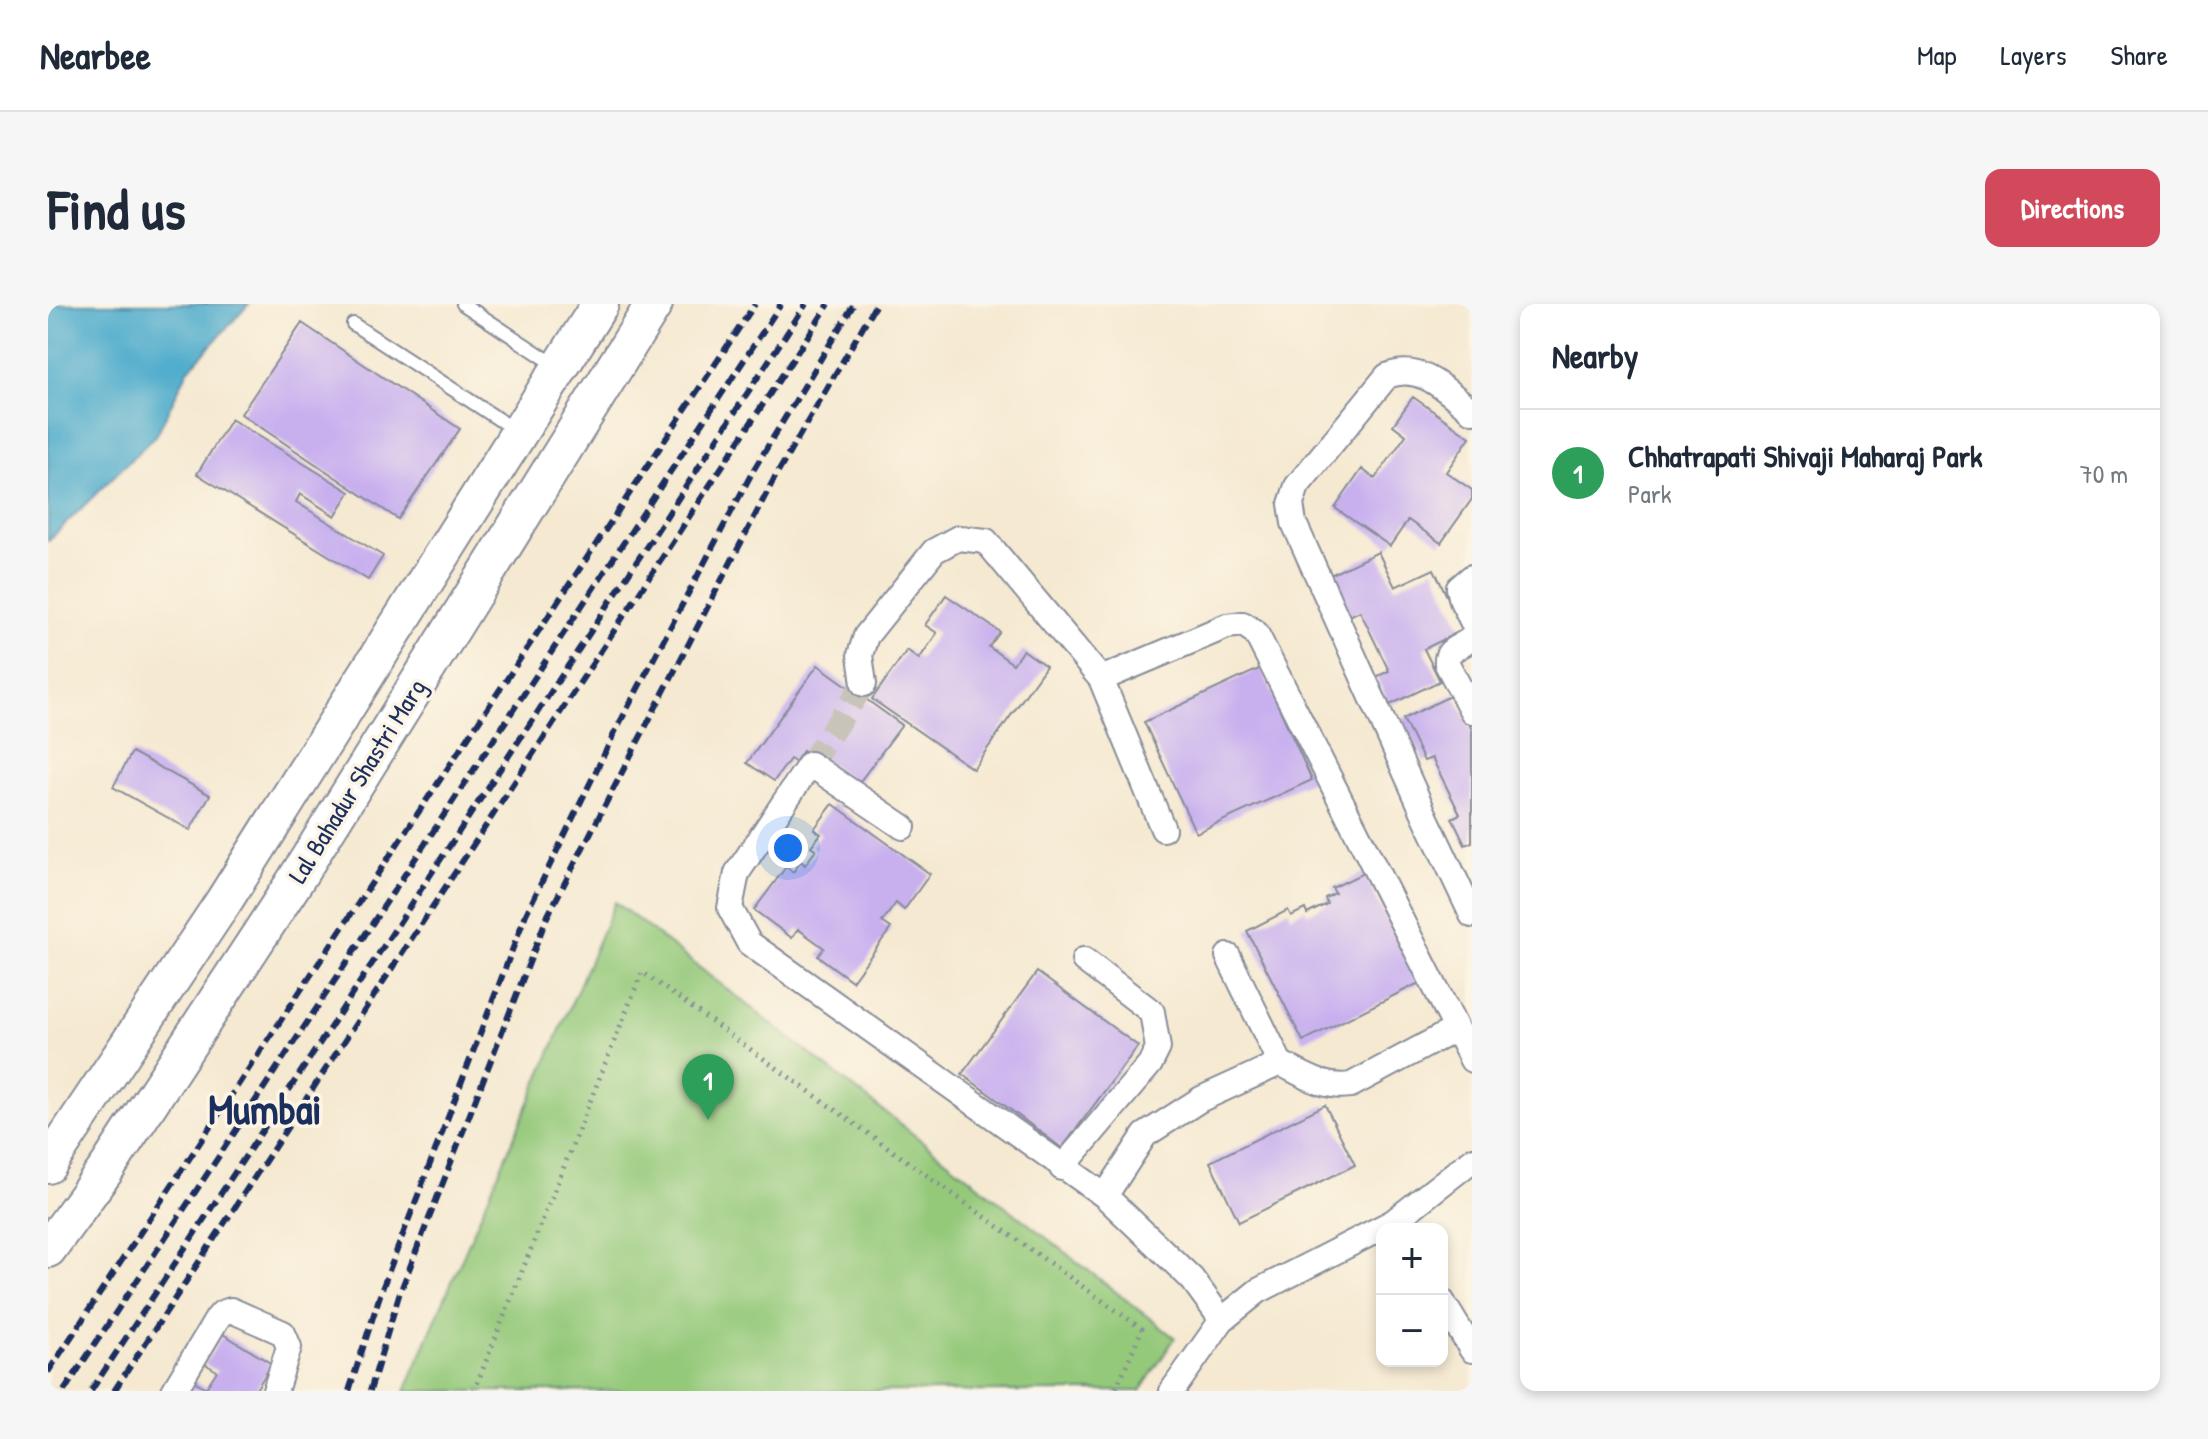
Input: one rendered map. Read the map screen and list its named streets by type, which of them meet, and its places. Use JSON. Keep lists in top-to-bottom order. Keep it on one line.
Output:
{"streets":{"main road":["Lal Bahadur Shastri Marg"]},"districts":["Mumbai"],"page":{"header":"Nearbee","nav":["Map","Layers","Share"],"buttons":"Directions","title":"Find us","heading":"Nearby","list":[{"mark":"1","name":"Chhatrapati Shivaji Maharaj Park","note":"Park","value":"70 m"}],"pins":"1","map_buttons":["+","−"]}}
